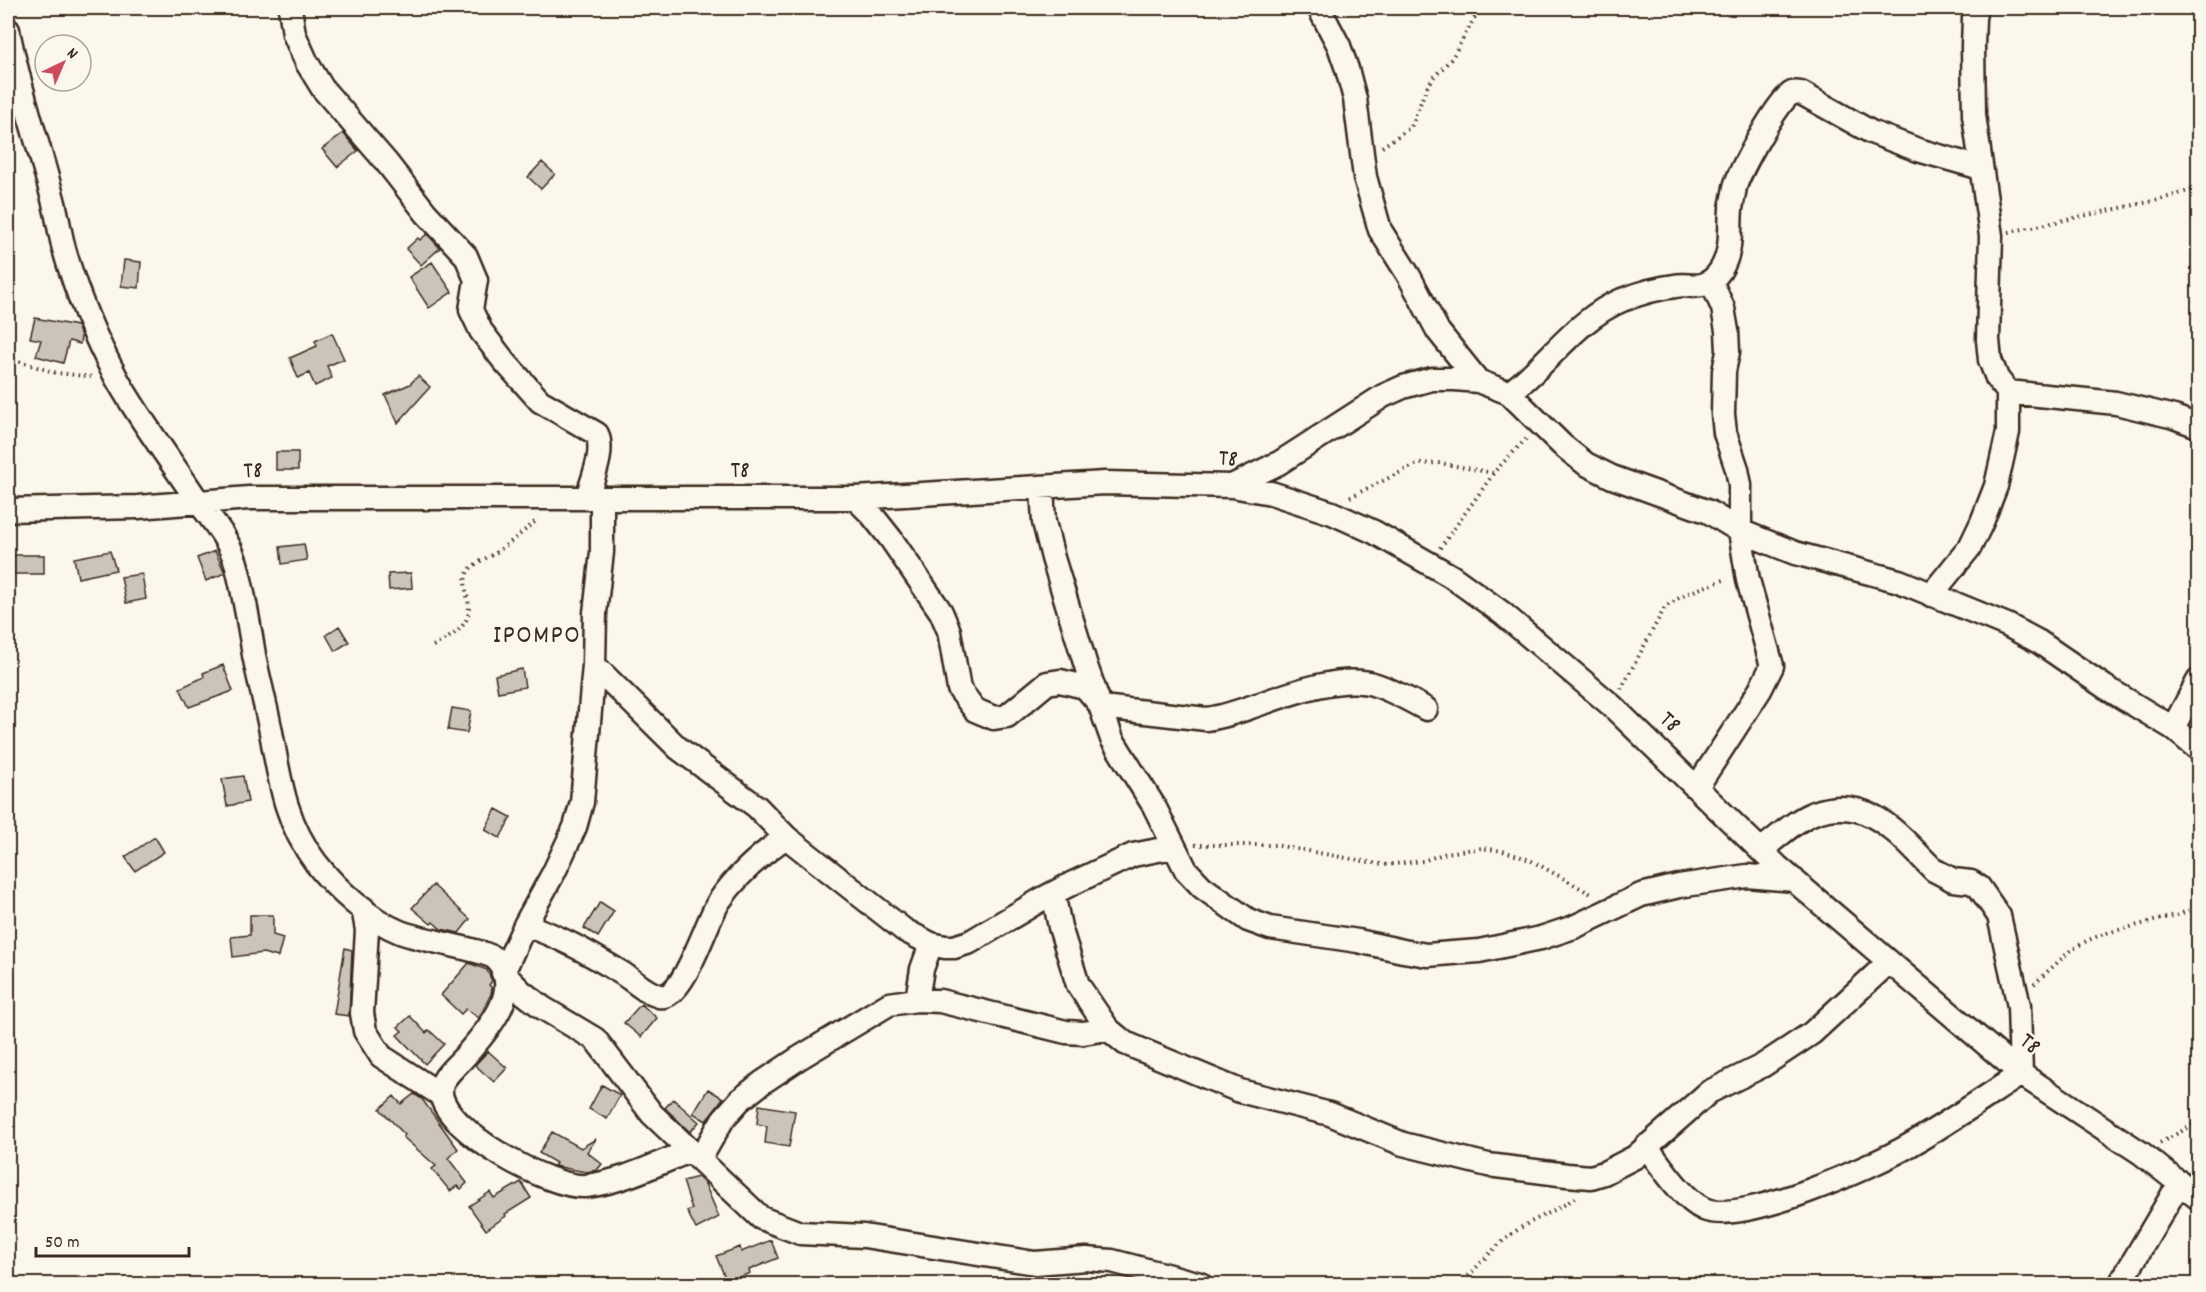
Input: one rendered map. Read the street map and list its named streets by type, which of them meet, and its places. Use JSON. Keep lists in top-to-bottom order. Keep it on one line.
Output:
{"streets":{"street":["T8"]},"districts":["IPOMPO"],"scale_bar":"50 m","north":"top right"}
